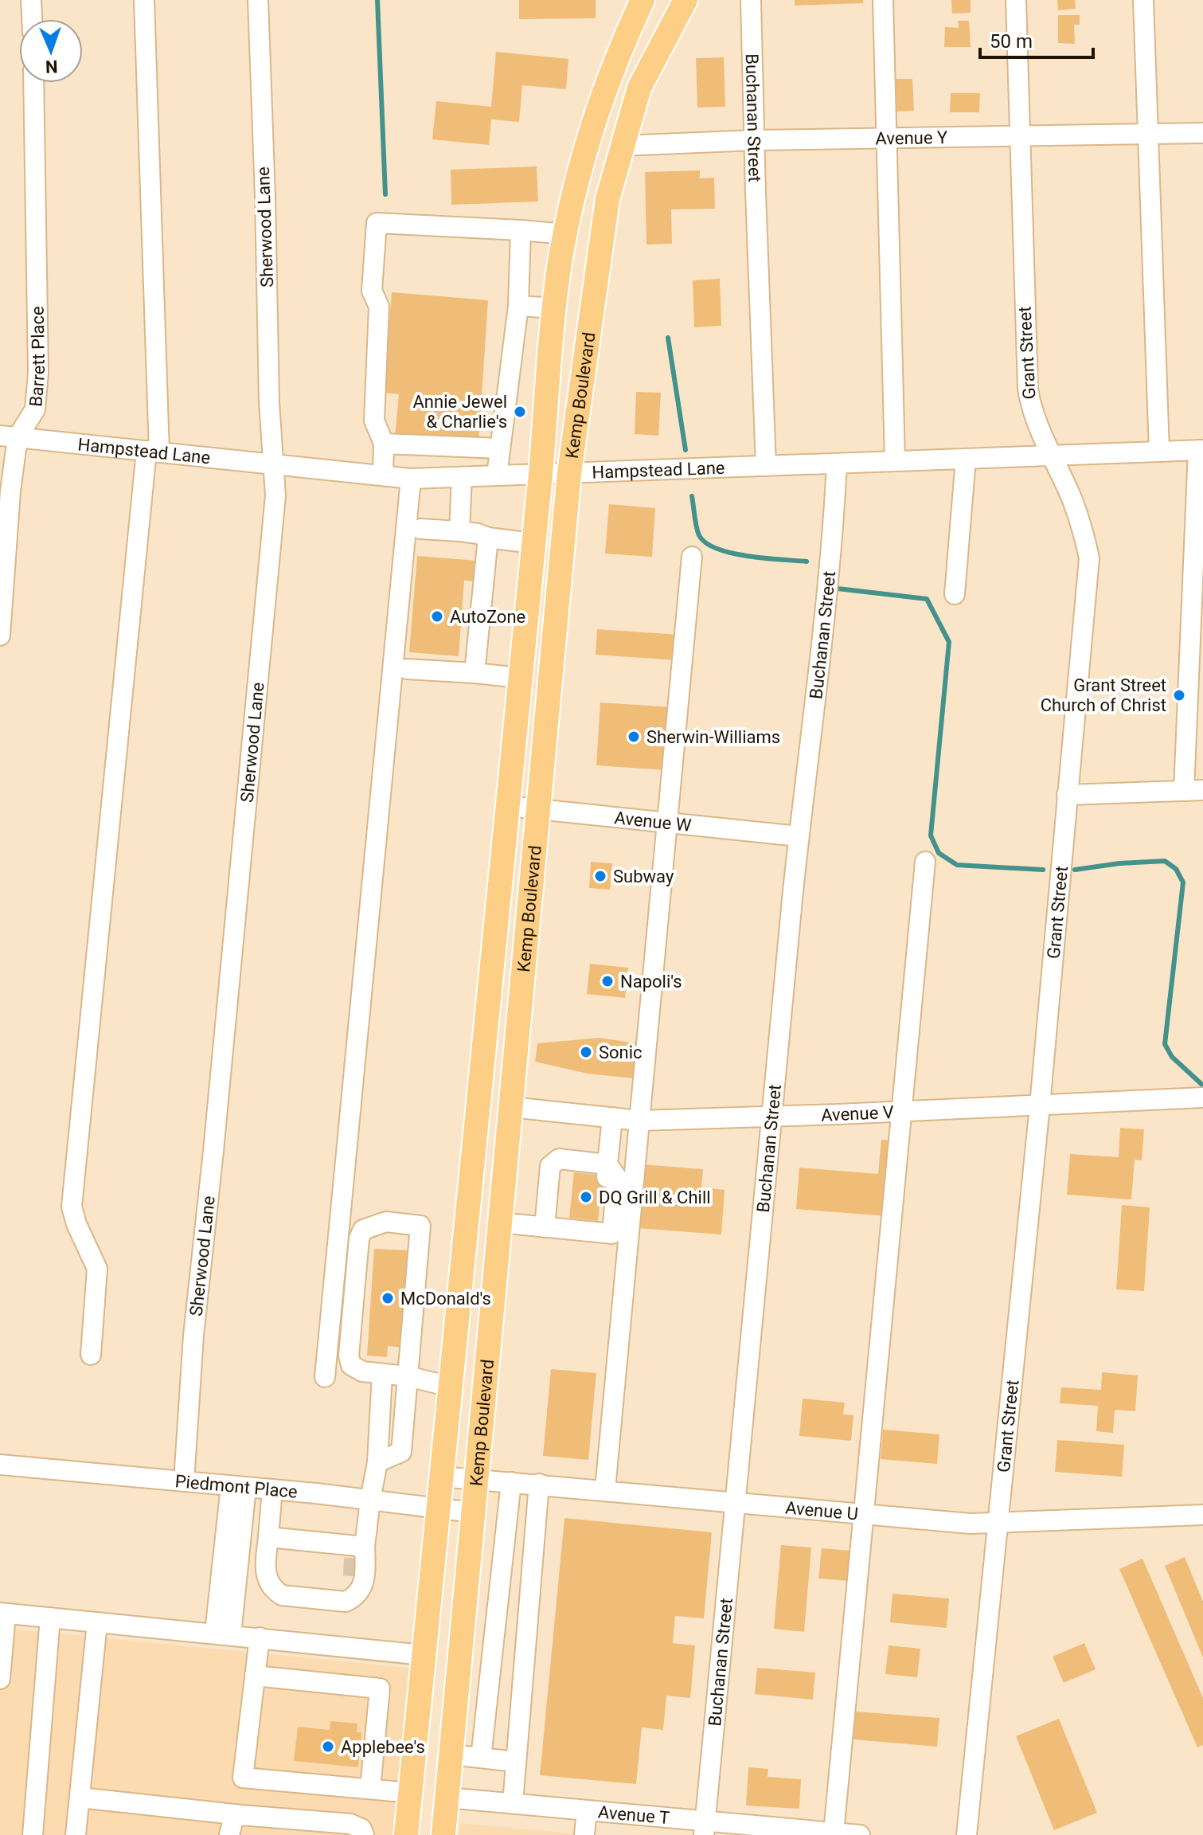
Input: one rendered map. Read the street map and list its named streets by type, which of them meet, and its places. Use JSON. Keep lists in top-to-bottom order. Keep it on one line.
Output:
{"streets":{"main road":["Kemp Boulevard"],"street":["Buchanan Street","Avenue Y","Sherwood Lane","Grant Street","Barrett Place","Hampstead Lane","Avenue W","Avenue V","Piedmont Place","Avenue U","Avenue T"]},"crossings":[["Buchanan Street","Avenue Y"],["Buchanan Street","Hampstead Lane"],["Buchanan Street","Avenue W"],["Buchanan Street","Avenue V"],["Buchanan Street","Avenue U"],["Buchanan Street","Avenue T"],["Avenue Y","Grant Street"],["Avenue Y","Kemp Boulevard"],["Sherwood Lane","Hampstead Lane"],["Sherwood Lane","Piedmont Place"],["Grant Street","Hampstead Lane"],["Grant Street","Avenue V"],["Grant Street","Avenue U"],["Barrett Place","Hampstead Lane"],["Kemp Boulevard","Hampstead Lane"],["Kemp Boulevard","Avenue W"],["Kemp Boulevard","Avenue V"],["Kemp Boulevard","Piedmont Place"],["Kemp Boulevard","Avenue U"],["Kemp Boulevard","Avenue T"]],"places":["Annie Jewel & Charlie's","AutoZone","Grant Street Church of Christ","Sherwin-Williams","Subway","Napoli's","Sonic","DQ Grill & Chill","McDonald's","Applebee's"],"scale_bar":"50 m","north":"bottom"}
